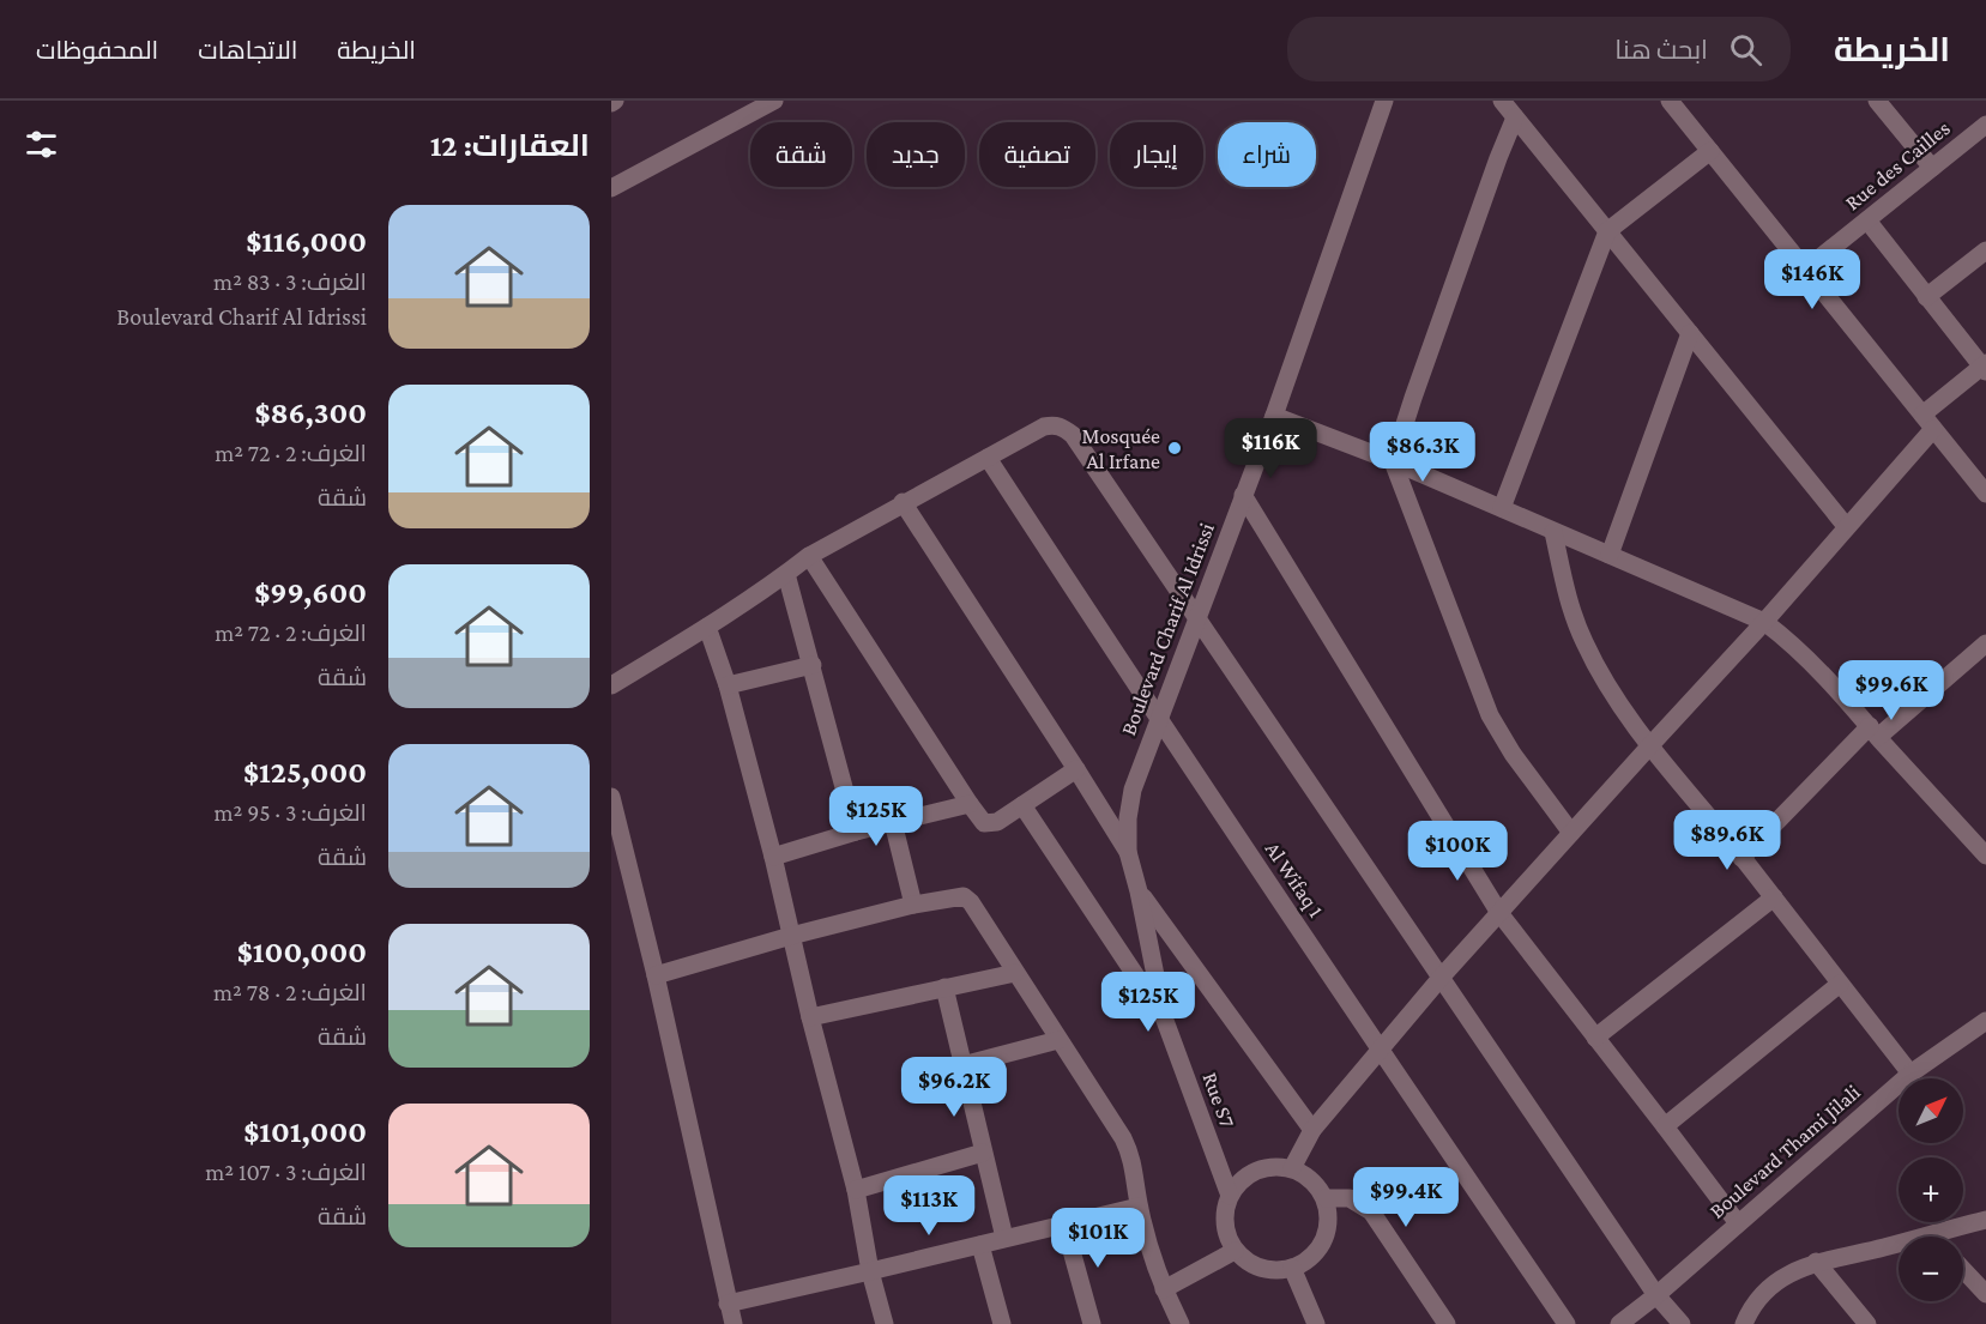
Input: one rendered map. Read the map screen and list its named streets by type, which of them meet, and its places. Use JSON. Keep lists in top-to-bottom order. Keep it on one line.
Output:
{"streets":{"street":["Rue des Cailles","Boulevard Charif Al Idrissi","Al Wifaq 1","Rue S7","Boulevard Thami Jilali"]},"crossings":[["Boulevard Charif Al Idrissi","Al Wifaq 1"],["Boulevard Charif Al Idrissi","Rue S7"]],"places":["Mosquée Al Irfane"],"north":"top right","page":{"header":"الخريطة","search":"ابحث هنا","nav":["الخريطة","الاتجاهات","المحفوظات"],"heading":"العقارات: 12","chip":["شراء","إيجار","تصفية","جديد","شقة"],"list":[{"name":"$116,000","note":"الغرف: 3 · 83 m² · Boulevard Charif Al Idrissi"},{"name":"$86,300","note":"الغرف: 2 · 72 m² · شقة"},{"name":"$99,600","note":"الغرف: 2 · 72 m² · شقة"},{"name":"$125,000","note":"الغرف: 3 · 95 m² · شقة"},{"name":"$100,000","note":"الغرف: 2 · 78 m² · شقة"},{"name":"$101,000","note":"الغرف: 3 · 107 m² · شقة"}],"price":["$146K","$116K","$86.3K","$99.6K","$125K","$89.6K","$100K","$125K","$96.2K","$99.4K","$113K","$101K"],"map_buttons":["+","−"]}}
